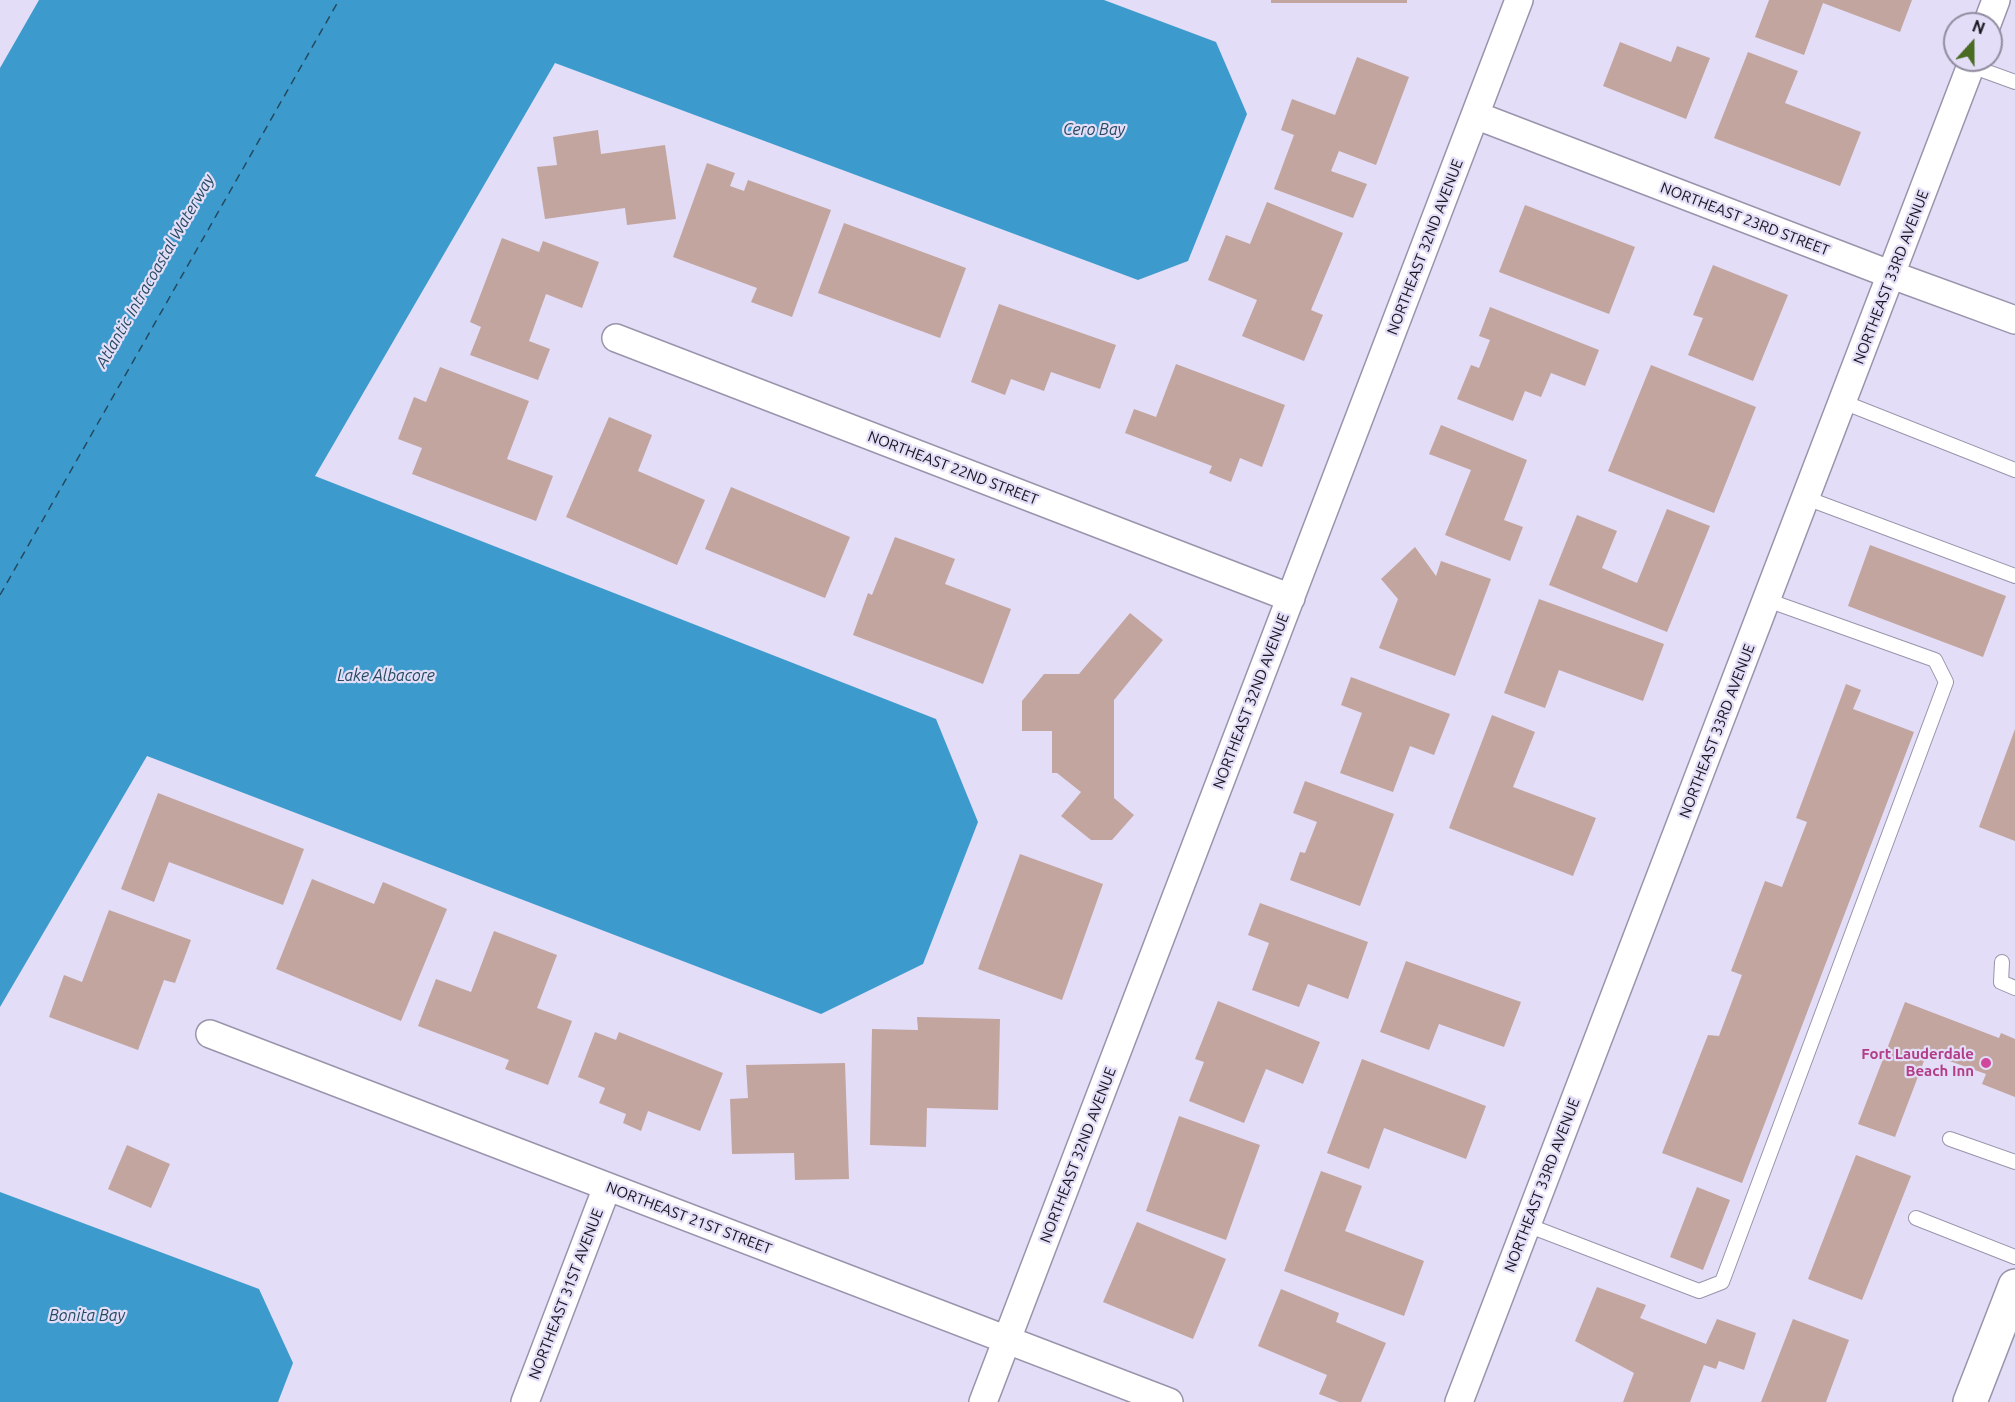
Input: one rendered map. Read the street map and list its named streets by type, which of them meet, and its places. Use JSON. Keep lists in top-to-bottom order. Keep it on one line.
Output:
{"streets":{"street":["NORTHEAST 23RD STREET","NORTHEAST 32ND AVENUE","NORTHEAST 33RD AVENUE","NORTHEAST 22ND STREET","NORTHEAST 21ST STREET","NORTHEAST 31ST AVENUE"]},"crossings":[["NORTHEAST 23RD STREET","NORTHEAST 32ND AVENUE"],["NORTHEAST 23RD STREET","NORTHEAST 33RD AVENUE"],["NORTHEAST 32ND AVENUE","NORTHEAST 22ND STREET"],["NORTHEAST 32ND AVENUE","NORTHEAST 21ST STREET"],["NORTHEAST 21ST STREET","NORTHEAST 31ST AVENUE"]],"water":["Cero Bay","Atlantic Intracoastal Waterway","Lake Albacore","Bonita Bay"],"places":["Fort Lauderdale Beach Inn"],"north":"top"}
